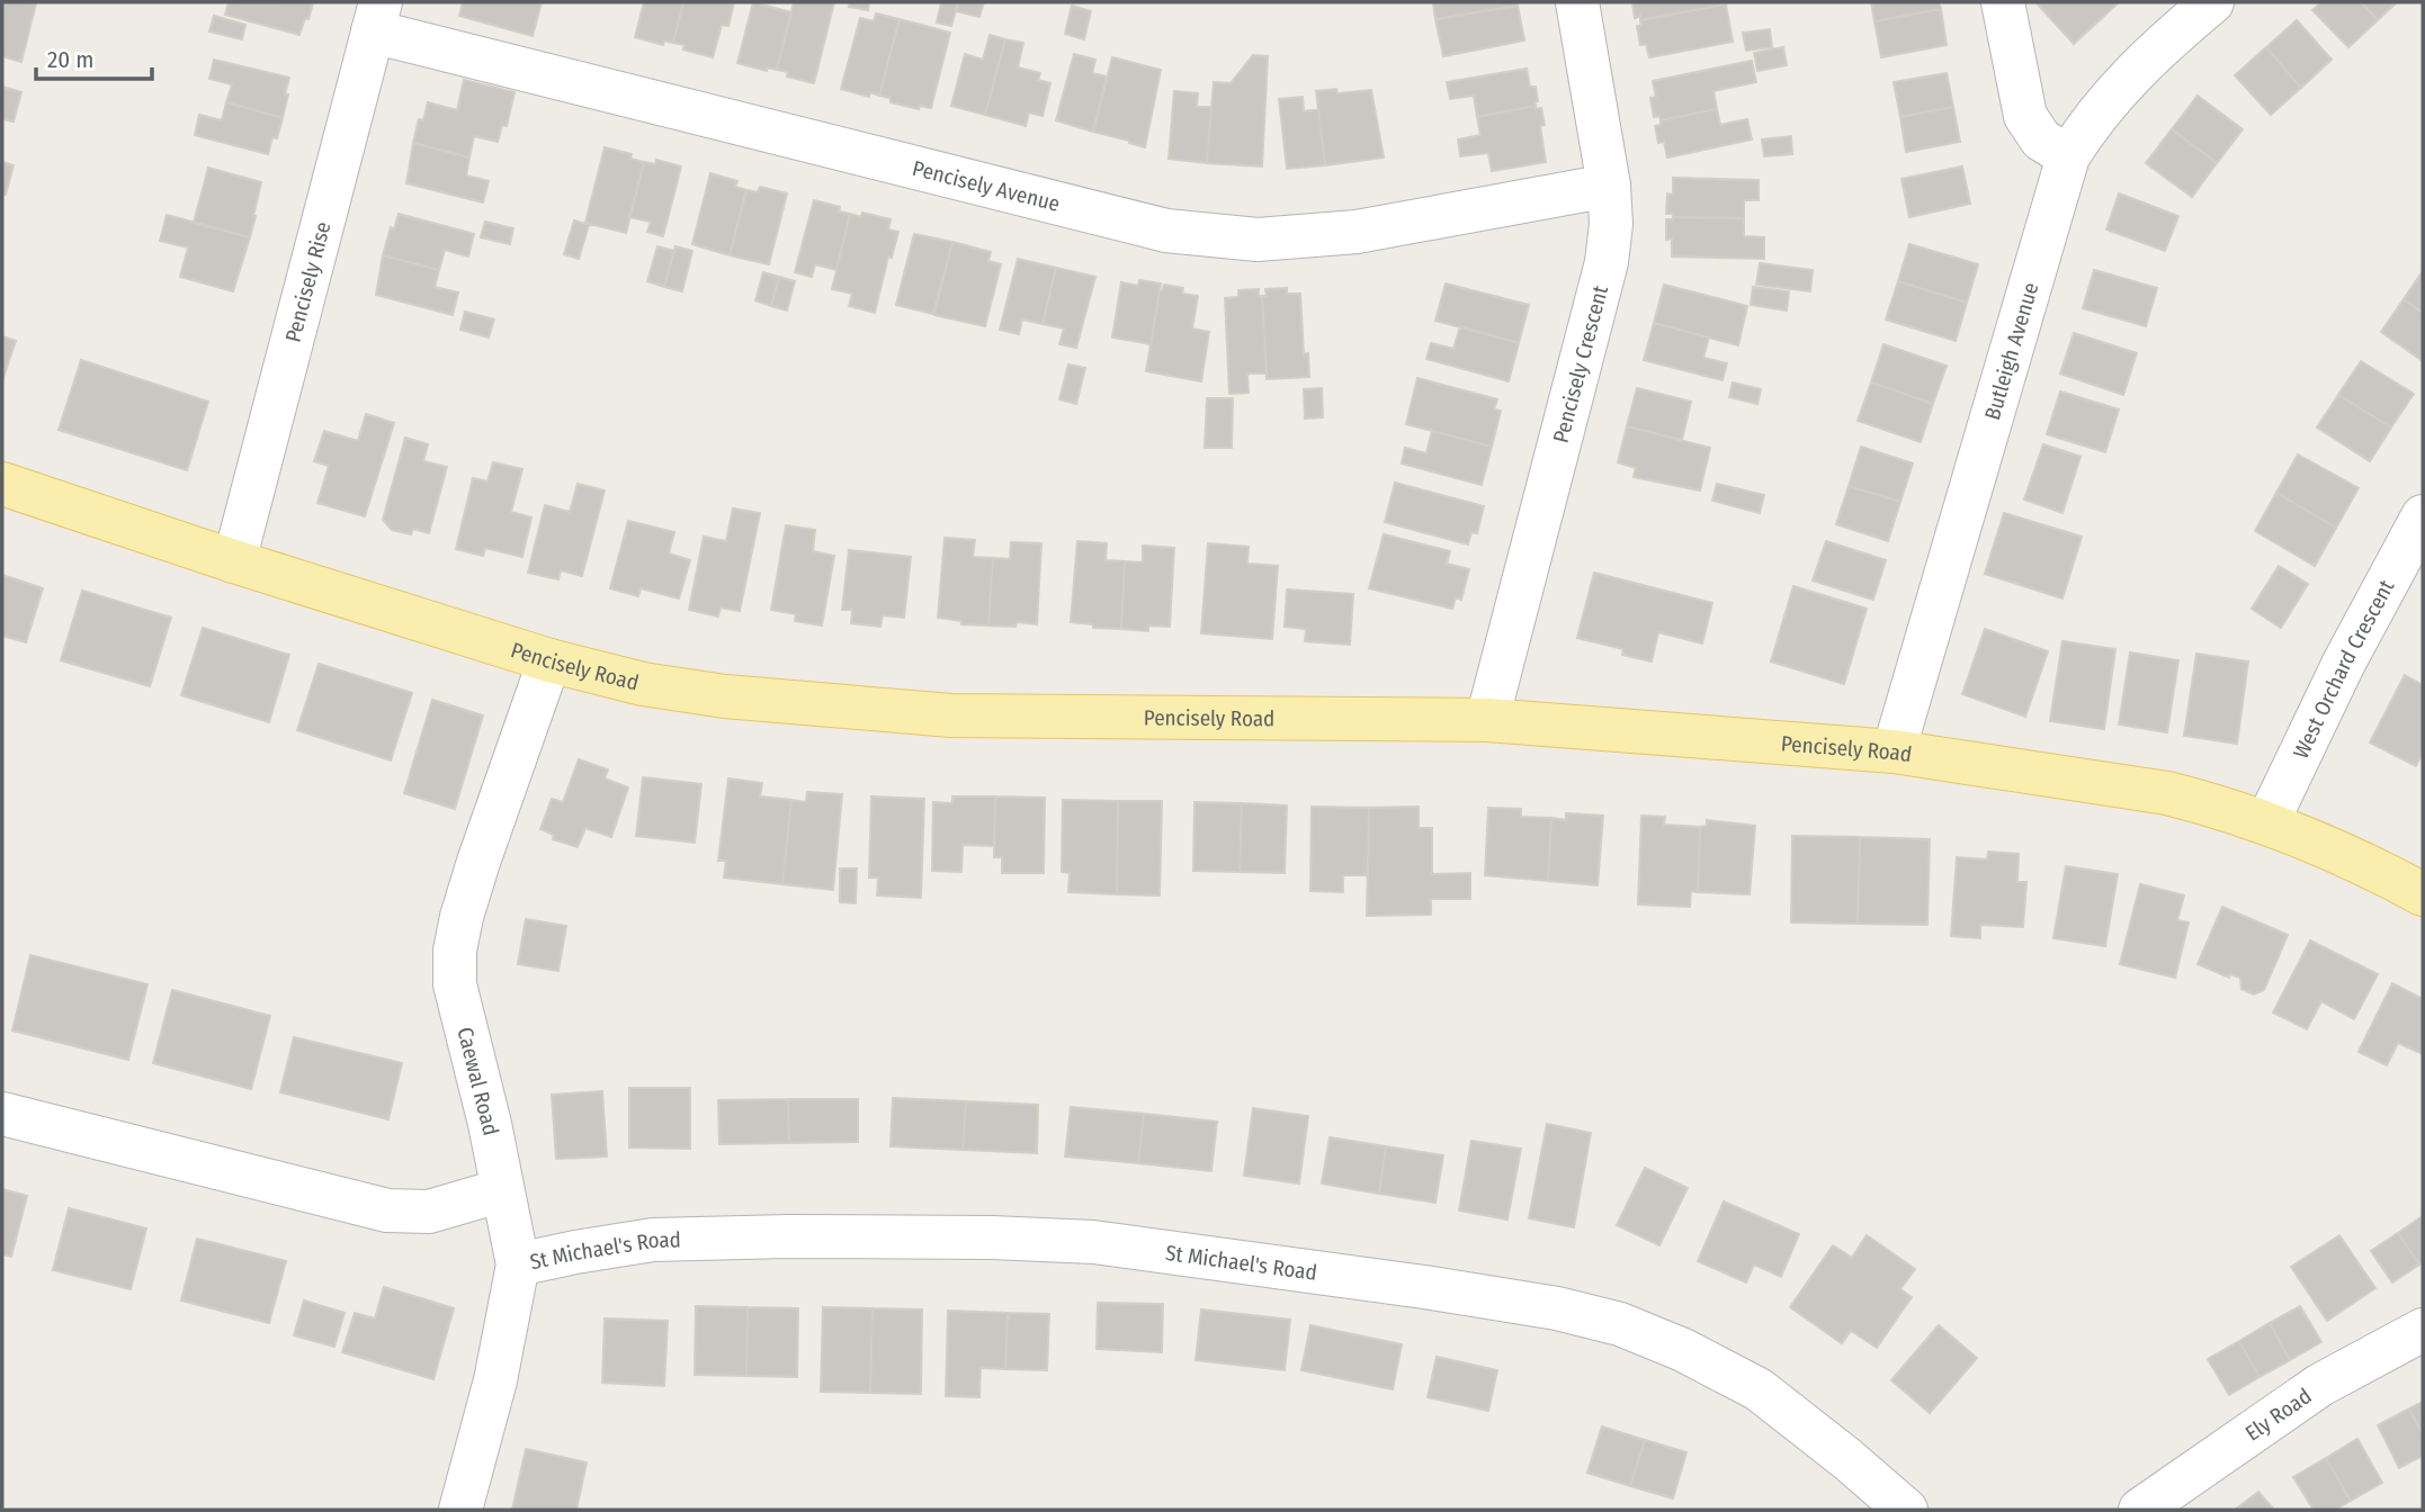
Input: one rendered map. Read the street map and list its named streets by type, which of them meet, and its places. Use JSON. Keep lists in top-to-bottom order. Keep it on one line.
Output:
{"streets":{"main road":["Pencisely Road"],"street":["Pencisely Avenue","Pencisely Rise","Butleigh Avenue","Pencisely Crescent","West Orchard Crescent","Caewal Road","St Michael's Road","Ely Road"]},"crossings":[["Pencisely Avenue","Pencisely Rise"],["Pencisely Avenue","Pencisely Crescent"],["Pencisely Rise","Pencisely Road"],["Butleigh Avenue","Pencisely Road"],["Pencisely Crescent","Pencisely Road"],["Pencisely Road","West Orchard Crescent"],["Pencisely Road","Caewal Road"],["Caewal Road","St Michael's Road"]],"scale_bar":"20 m"}
